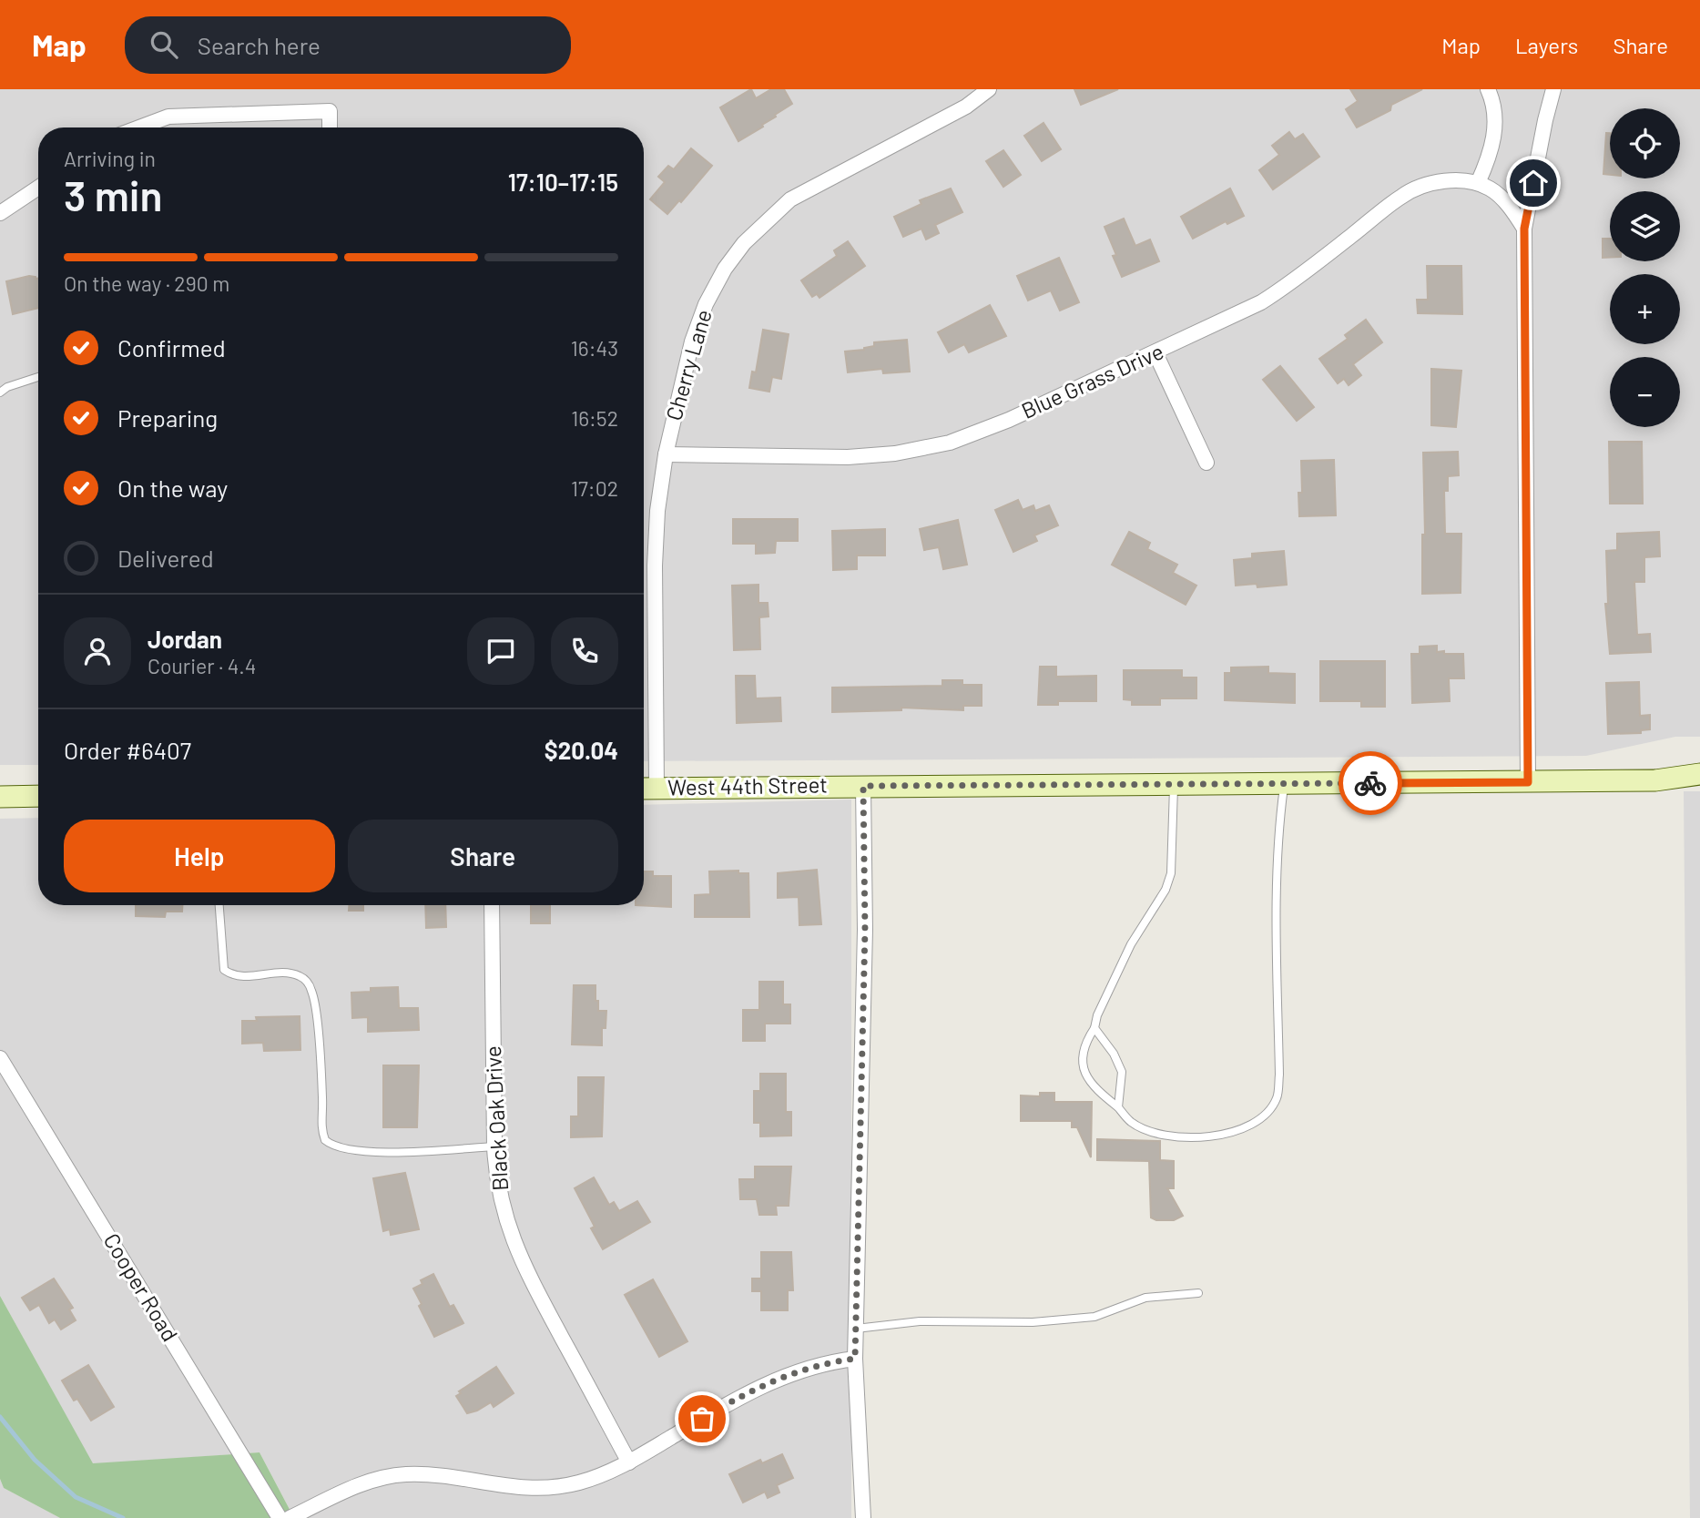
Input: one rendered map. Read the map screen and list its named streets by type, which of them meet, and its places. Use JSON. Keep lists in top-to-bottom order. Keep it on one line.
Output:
{"streets":{"street":["Cherry Lane","Blue Grass Drive","West 44th Street","Black Oak Drive","Cooper Road"]},"crossings":[["Cherry Lane","Blue Grass Drive"],["Cherry Lane","West 44th Street"]],"page":{"header":"Map","search":"Search here","nav":["Map","Layers","Share"],"map_buttons":["+","−"],"heading":["3 min","Arriving in","17:10–17:15"],"panel":["Jordan","Courier · 4.4","Order #6407","$20.04"],"bar":"On the way · 290 m","list":[["Confirmed","16:43"],["Preparing","16:52"],["On the way","17:02"],"Delivered"],"buttons":["Help","Share"]}}
